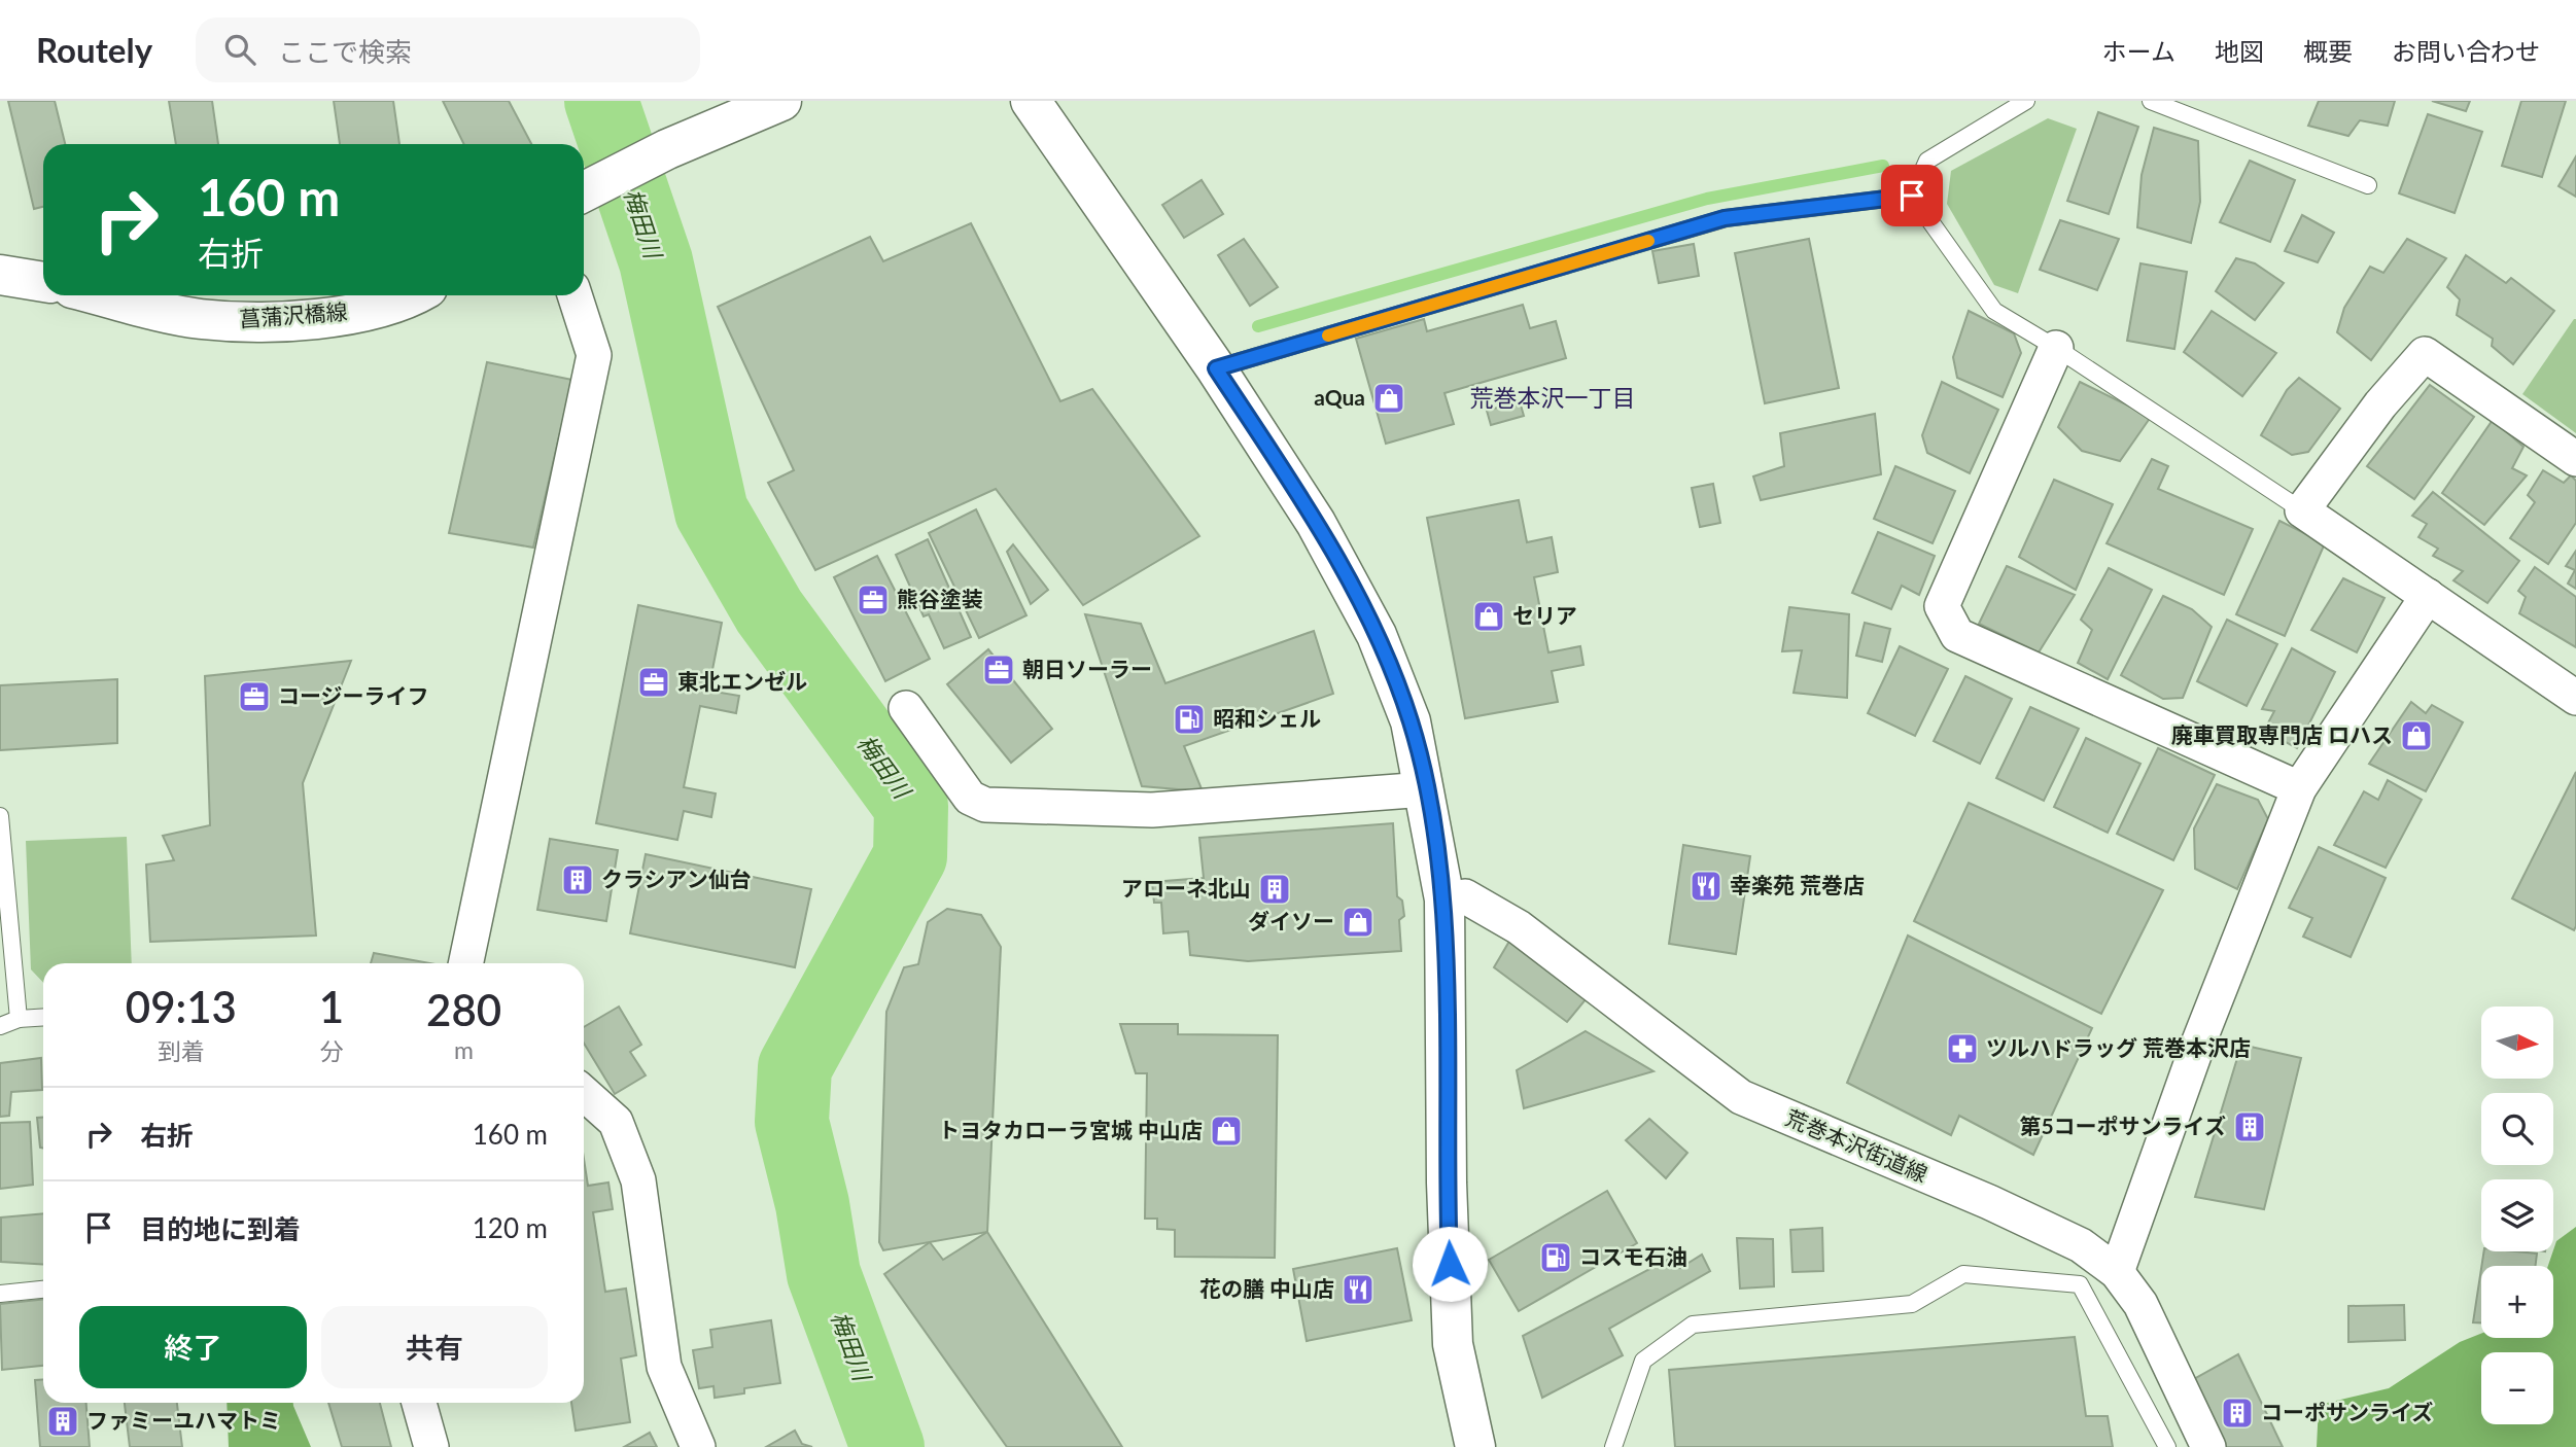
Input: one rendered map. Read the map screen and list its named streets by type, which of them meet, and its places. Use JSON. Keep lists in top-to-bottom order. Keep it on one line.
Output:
{"streets":{"street":["菖蒲沢橋線","荒巻本沢街道線"]},"districts":["荒巻本沢一丁目"],"water":["梅田川"],"places":{"shop":["aQua","セリア","廃車買取専門店 ロハス","ダイソー","トヨタカローラ宮城 中山店"],"office":["熊谷塗装","朝日ソーラー","東北エンゼル","コージーライフ"],"fuel station":["昭和シェル","コスモ石油"],"building":["クラシアン仙台","アローネ北山","第5コーポサンライズ","コーポサンライズ","ファミーユハマトミ"],"restaurant":["幸楽苑 荒巻店","花の膳 中山店"],"pharmacy":["ツルハドラッグ 荒巻本沢店"]},"north":"right","page":{"header":"Routely","search":"ここで検索","nav":["ホーム","地図","概要","お問い合わせ"],"turn":["160 m","右折"],"eta":["09:13","到着","1","分","280","m"],"map_buttons":["+","−"],"list":[{"name":"右折","value":"160 m"},{"name":"目的地に到着","value":"120 m"}],"buttons":["終了","共有"]}}
